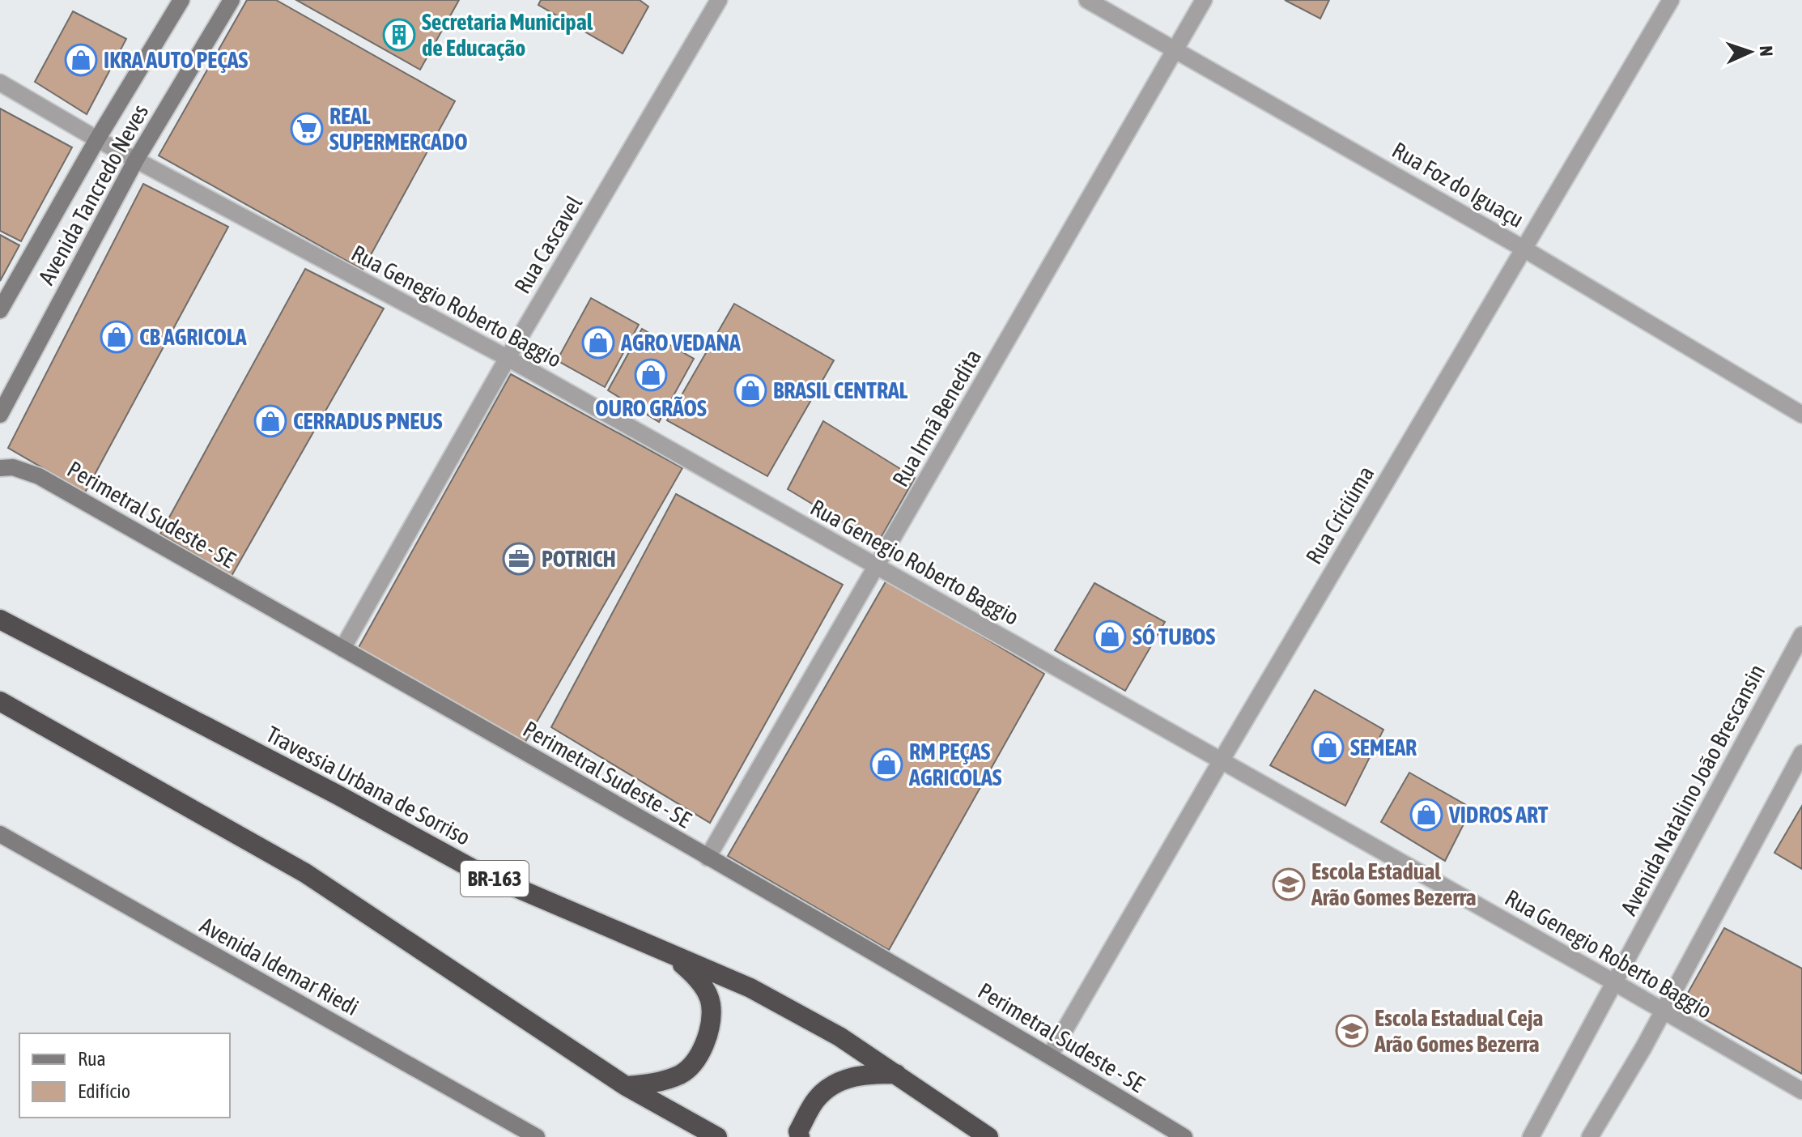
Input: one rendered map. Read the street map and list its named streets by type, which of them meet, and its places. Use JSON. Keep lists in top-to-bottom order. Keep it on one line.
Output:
{"streets":{"highway":["Travessia Urbana de Sorriso","BR-163"],"street":["Rua Foz do Iguaçu","Avenida Tancredo Neves","Rua Cascavel","Rua Genegio Roberto Baggio","Rua Irmã Benedita","Perimetral Sudeste - SE","Rua Criciúma","Avenida Natalino João Brescansin","Avenida Idemar Riedi"]},"crossings":[["Rua Foz do Iguaçu","Rua Irmã Benedita"],["Rua Foz do Iguaçu","Rua Criciúma"],["Avenida Tancredo Neves","Rua Genegio Roberto Baggio"],["Rua Cascavel","Rua Genegio Roberto Baggio"],["Rua Cascavel","Perimetral Sudeste - SE"],["Rua Genegio Roberto Baggio","Rua Irmã Benedita"],["Rua Genegio Roberto Baggio","Rua Criciúma"],["Rua Genegio Roberto Baggio","Avenida Natalino João Brescansin"],["Rua Irmã Benedita","Perimetral Sudeste - SE"],["Perimetral Sudeste - SE","Rua Criciúma"]],"places":{"building":["Secretaria Municipal de Educação"],"shop":["IKRA AUTO PEÇAS","CB AGRICOLA","AGRO VEDANA","OURO GRÃOS","BRASIL CENTRAL","CERRADUS PNEUS","SÓ TUBOS","SEMEAR","RM PEÇAS AGRICOLAS","VIDROS ART"],"supermarket":["REAL SUPERMERCADO"],"office":["POTRICH"],"school or university":["Escola Estadual Arão Gomes Bezerra","Escola Estadual Ceja Arão Gomes Bezerra"]},"legend":["Rua","Edifício"],"north":"right"}
